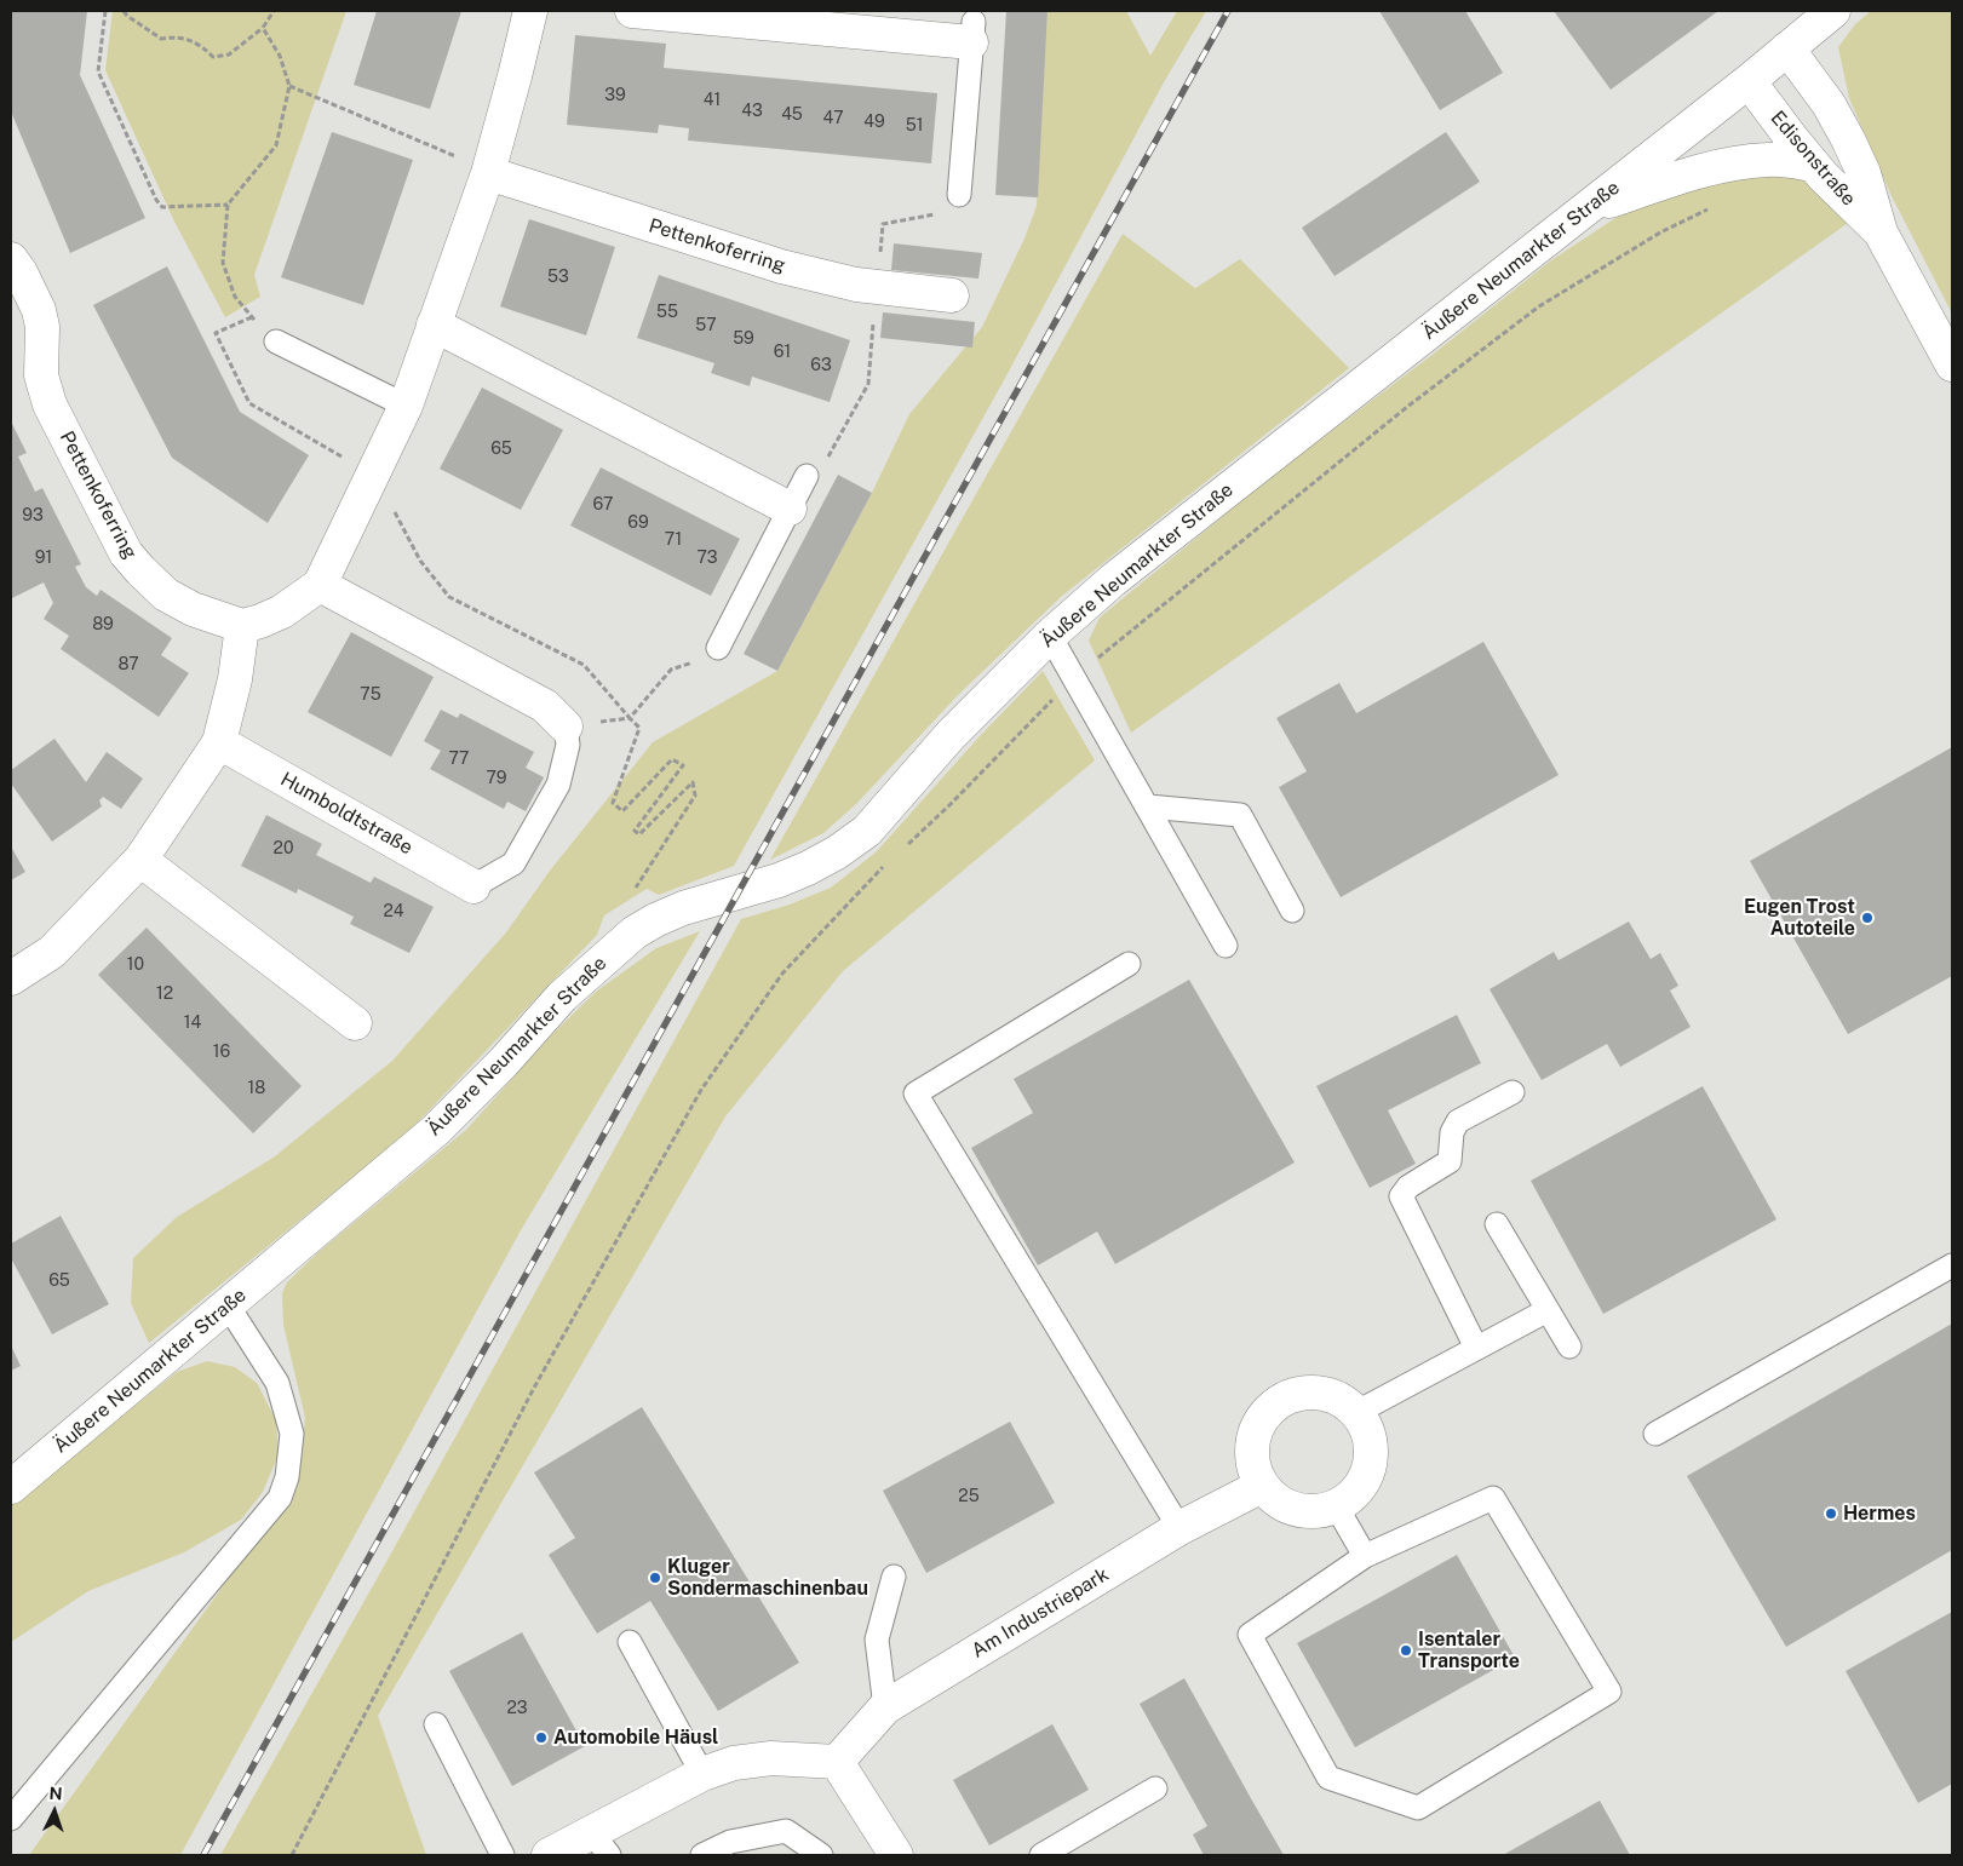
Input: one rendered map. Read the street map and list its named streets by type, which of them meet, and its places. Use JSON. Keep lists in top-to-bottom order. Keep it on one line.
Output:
{"streets":{"street":["Edisonstraße","Pettenkoferring","Äußere Neumarkter Straße","Humboldtstraße","Am Industriepark"]},"crossings":[["Edisonstraße","Äußere Neumarkter Straße"]],"places":["Eugen Trost Autoteile","Hermes","Kluger Sondermaschinenbau","Isentaler Transporte","Automobile Häusl"],"house_numbers":["39","41","43","45","47","49","51","53","55","57","59","61","63","65","67","93","69","71","91","73","89","87","75","77","79","20","24","10","12","14","16","18","65","25","23"],"north":"top"}
